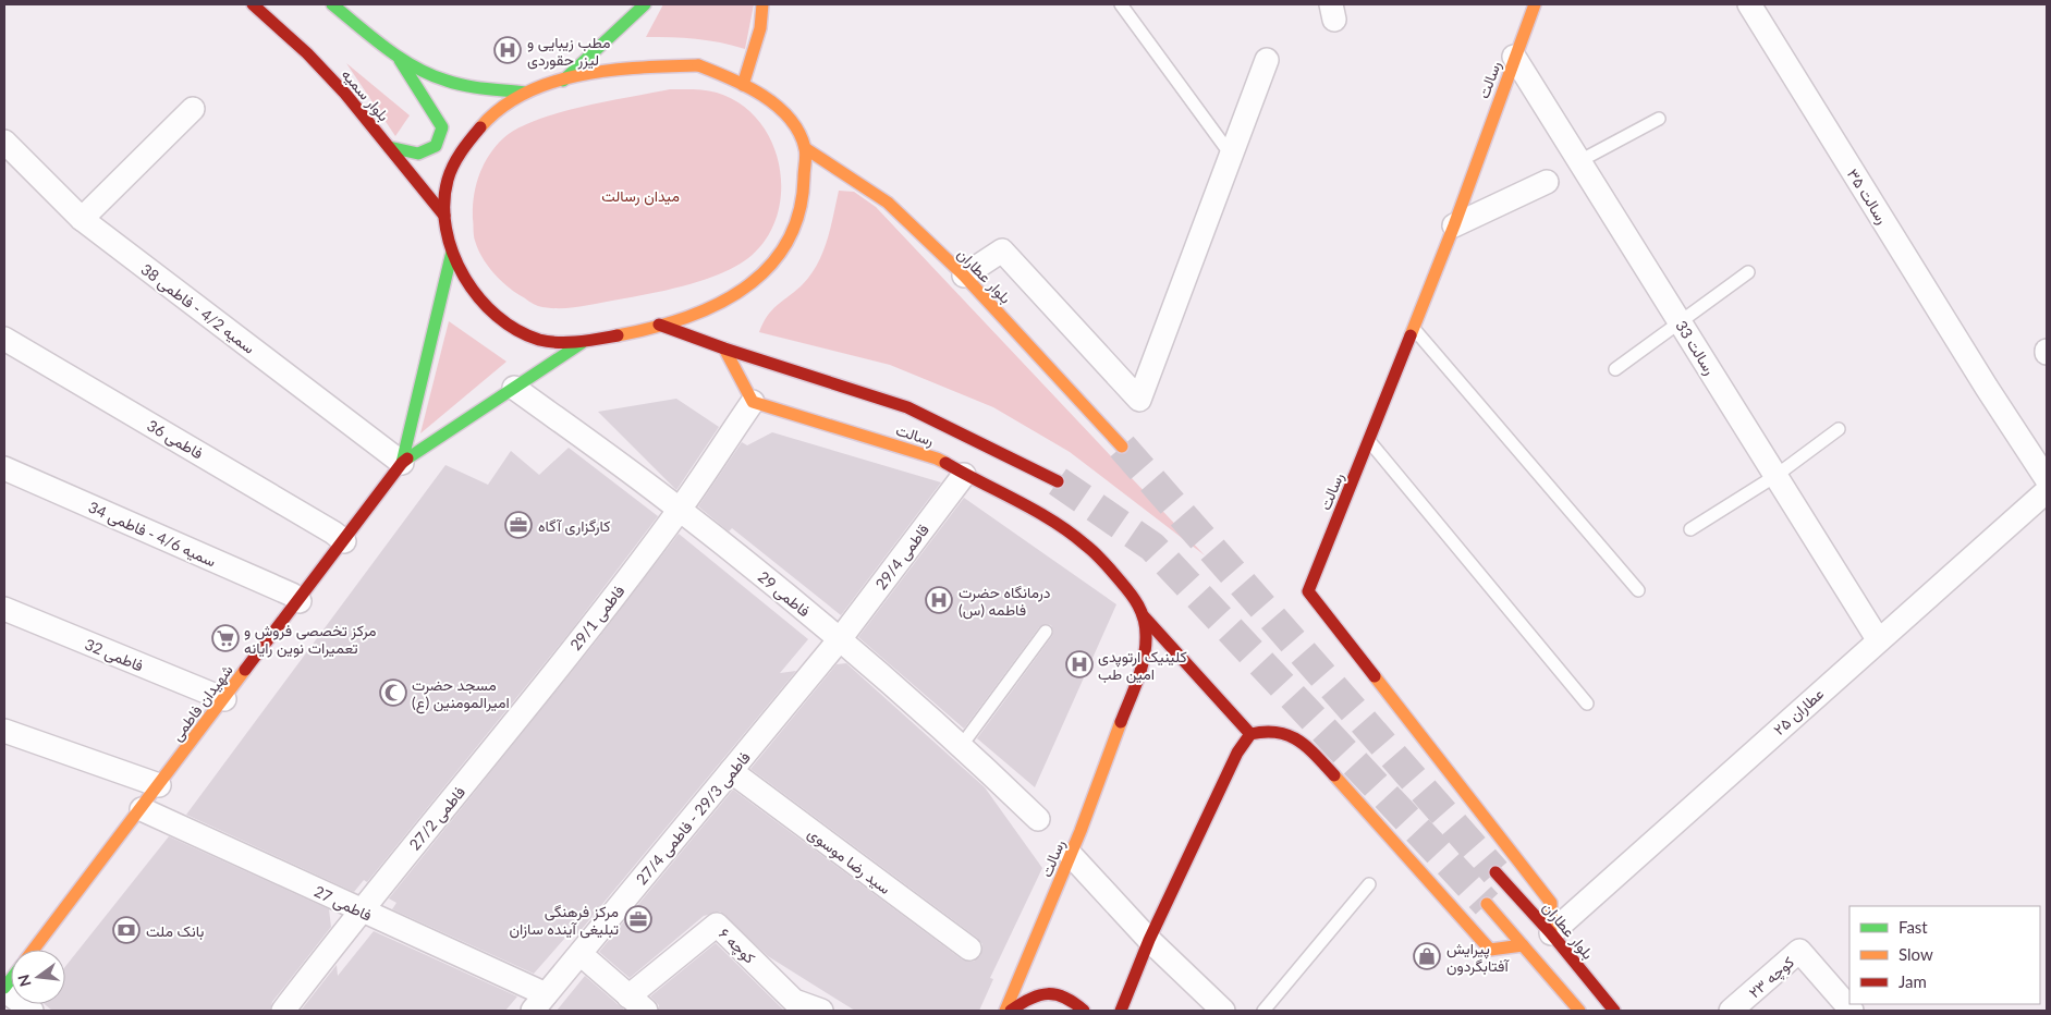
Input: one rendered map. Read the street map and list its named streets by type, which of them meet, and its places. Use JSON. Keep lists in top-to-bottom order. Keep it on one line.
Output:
{"streets":{"main road":["رسالت","بلوار سمیه","بلوار عطاران","شهیدان فاطمی"],"street":["رسالت ۳۵","سمیه 4/2 - فاطمی 38","رسالت 33","فاطمی 36","سمیه 4/6 - فاطمی 34","قاطمی 29/4","فاطمی 29","فاطمی 29/1","فاطمی 32","عطاران ۲۵","فاطمی 27/2","فاطمی 29/3 - فاطمی 27/4","سید رضا موسوی","فاطمی 27","کوچه ۶","کوچه ۲۳"]},"crossings":[["رسالت","بلوار عطاران"],["رسالت","رسالت 33"],["رسالت","قاطمی 29/4"],["رسالت","فاطمی 29/1"],["رسالت","عطاران ۲۵"],["بلوار عطاران","عطاران ۲۵"],["سمیه 4/2 - فاطمی 38","شهیدان فاطمی"],["رسالت 33","عطاران ۲۵"],["فاطمی 36","شهیدان فاطمی"],["سمیه 4/6 - فاطمی 34","شهیدان فاطمی"],["قاطمی 29/4","فاطمی 29"],["قاطمی 29/4","فاطمی 29/3 - فاطمی 27/4"],["فاطمی 29","فاطمی 29/1"],["فاطمی 29","فاطمی 29/3 - فاطمی 27/4"],["فاطمی 29/1","فاطمی 27/2"],["فاطمی 32","شهیدان فاطمی"],["شهیدان فاطمی","فاطمی 27"],["فاطمی 27/2","فاطمی 27"],["فاطمی 29/3 - فاطمی 27/4","سید رضا موسوی"],["فاطمی 29/3 - فاطمی 27/4","فاطمی 27"]],"parks":["میدان رسالت"],"places":{"hospital":["مطب زیبایی و لیزر حقوردی","درمانگاه حضرت فاطمه (س)","کلینیک ارتوپدی امین طب"],"office":["کارگزاری آگاه","مرکز فرهنگی تبلیغی آینده سازان"],"supermarket":["مرکز تخصصی فروش و تعمیرات نوین رایانه"],"mosque":["مسجد حضرت امیرالمومنین (ع)"],"bank":["بانک ملت"],"shop":["پیرایش آفتابگردون"]},"legend":["Fast","Slow","Jam"],"north":"left"}
